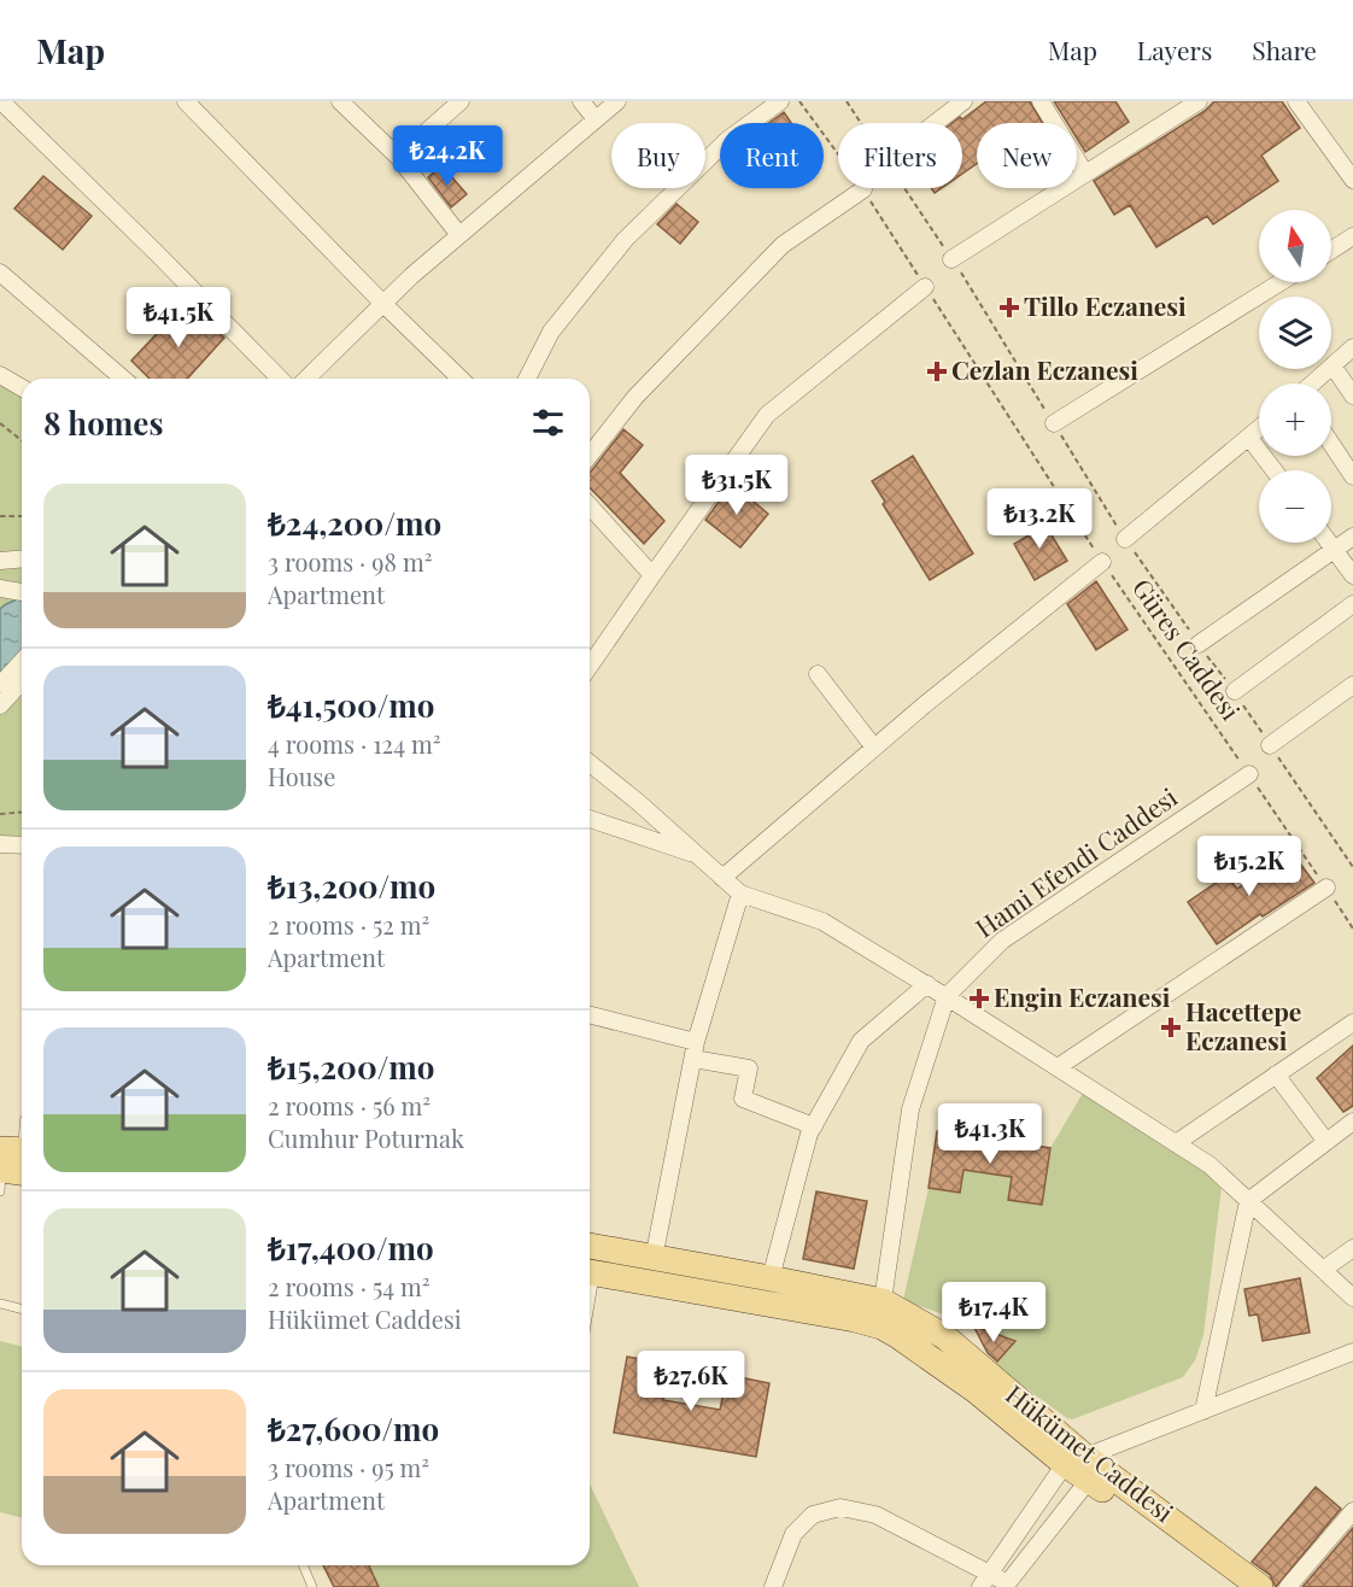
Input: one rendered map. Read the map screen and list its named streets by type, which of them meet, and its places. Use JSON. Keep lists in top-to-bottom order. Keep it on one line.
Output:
{"streets":{"main road":["Hükümet Caddesi"],"street":["Hami Efendi Caddesi"],"path":["Güres Caddesi"]},"crossings":[["Güres Caddesi","Hami Efendi Caddesi"],["Hami Efendi Caddesi","Hükümet Caddesi"]],"places":{"health":["Tillo Eczanesi","Cezlan Eczanesi","Engin Eczanesi","Hacettepe Eczanesi"]},"north":"top","page":{"header":"Map","nav":["Map","Layers","Share"],"chip":["Buy","Rent","Filters","New"],"price":["₺24.2K","₺41.5K","₺31.5K","₺13.2K","₺15.2K","₺41.3K","₺17.4K","₺27.6K"],"map_buttons":["+","−"],"heading":"8 homes","list":[{"name":"₺24,200/mo","note":"3 rooms · 98 m² · Apartment"},{"name":"₺41,500/mo","note":"4 rooms · 124 m² · House"},{"name":"₺13,200/mo","note":"2 rooms · 52 m² · Apartment"},{"name":"₺15,200/mo","note":"2 rooms · 56 m² · Cumhur Poturnak"},{"name":"₺17,400/mo","note":"2 rooms · 54 m² · Hükümet Caddesi"},{"name":"₺27,600/mo","note":"3 rooms · 95 m² · Apartment"}]}}
